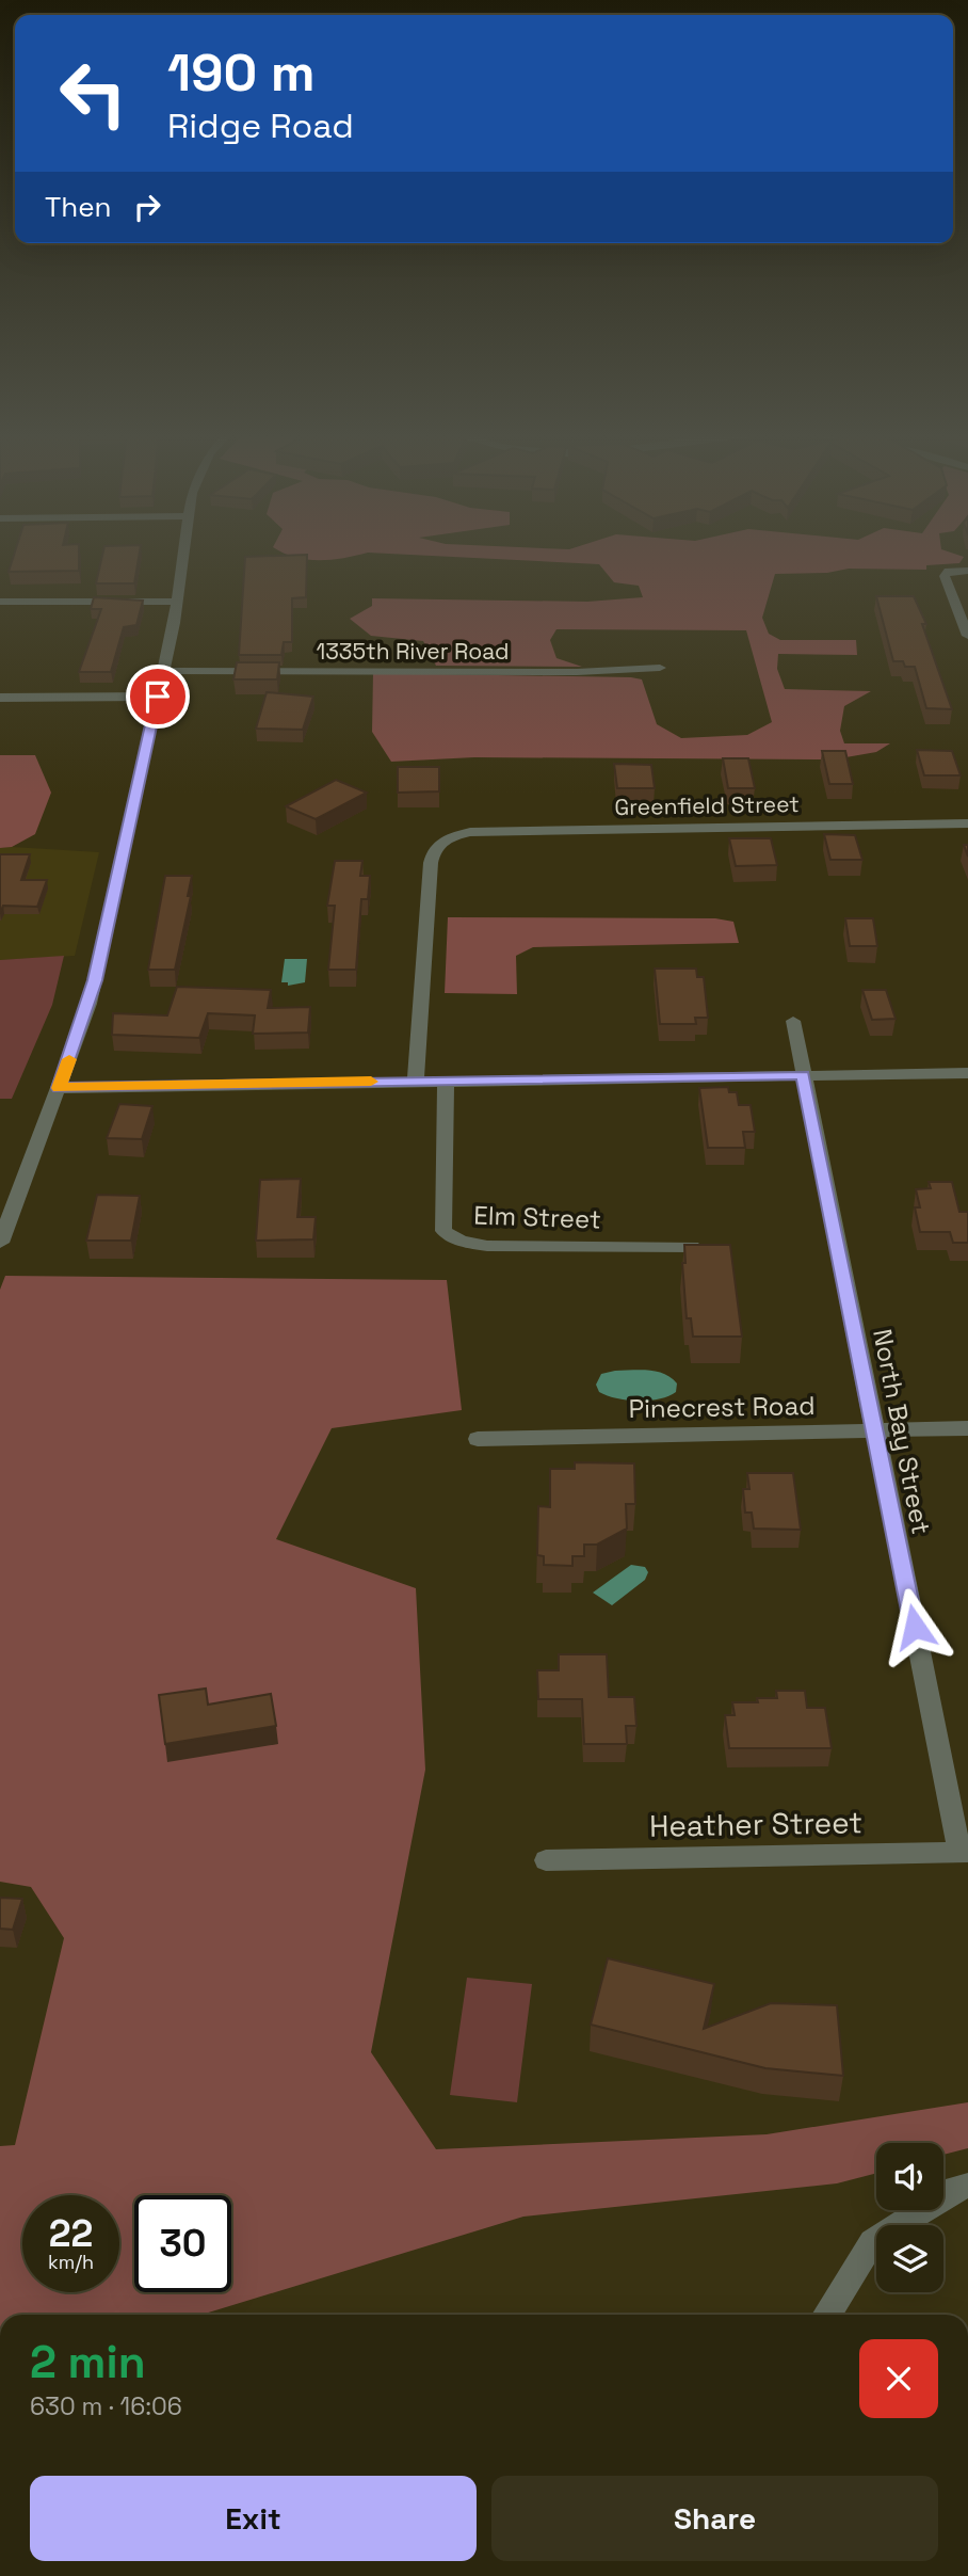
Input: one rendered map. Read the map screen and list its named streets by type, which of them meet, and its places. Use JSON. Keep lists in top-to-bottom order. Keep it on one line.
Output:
{"streets":{"street":["1335th River Road","Greenfield Street","Elm Street","Pinecrest Road","North Bay Street","Heather Street"]},"crossings":[["Pinecrest Road","North Bay Street"],["North Bay Street","Heather Street"]],"page":{"turn":["190 m","Ridge Road"],"then":"Then","speed":"22 km/h","limit":"30","heading":["2 min","630 m · 16:06"],"buttons":["Exit","Share"]}}
